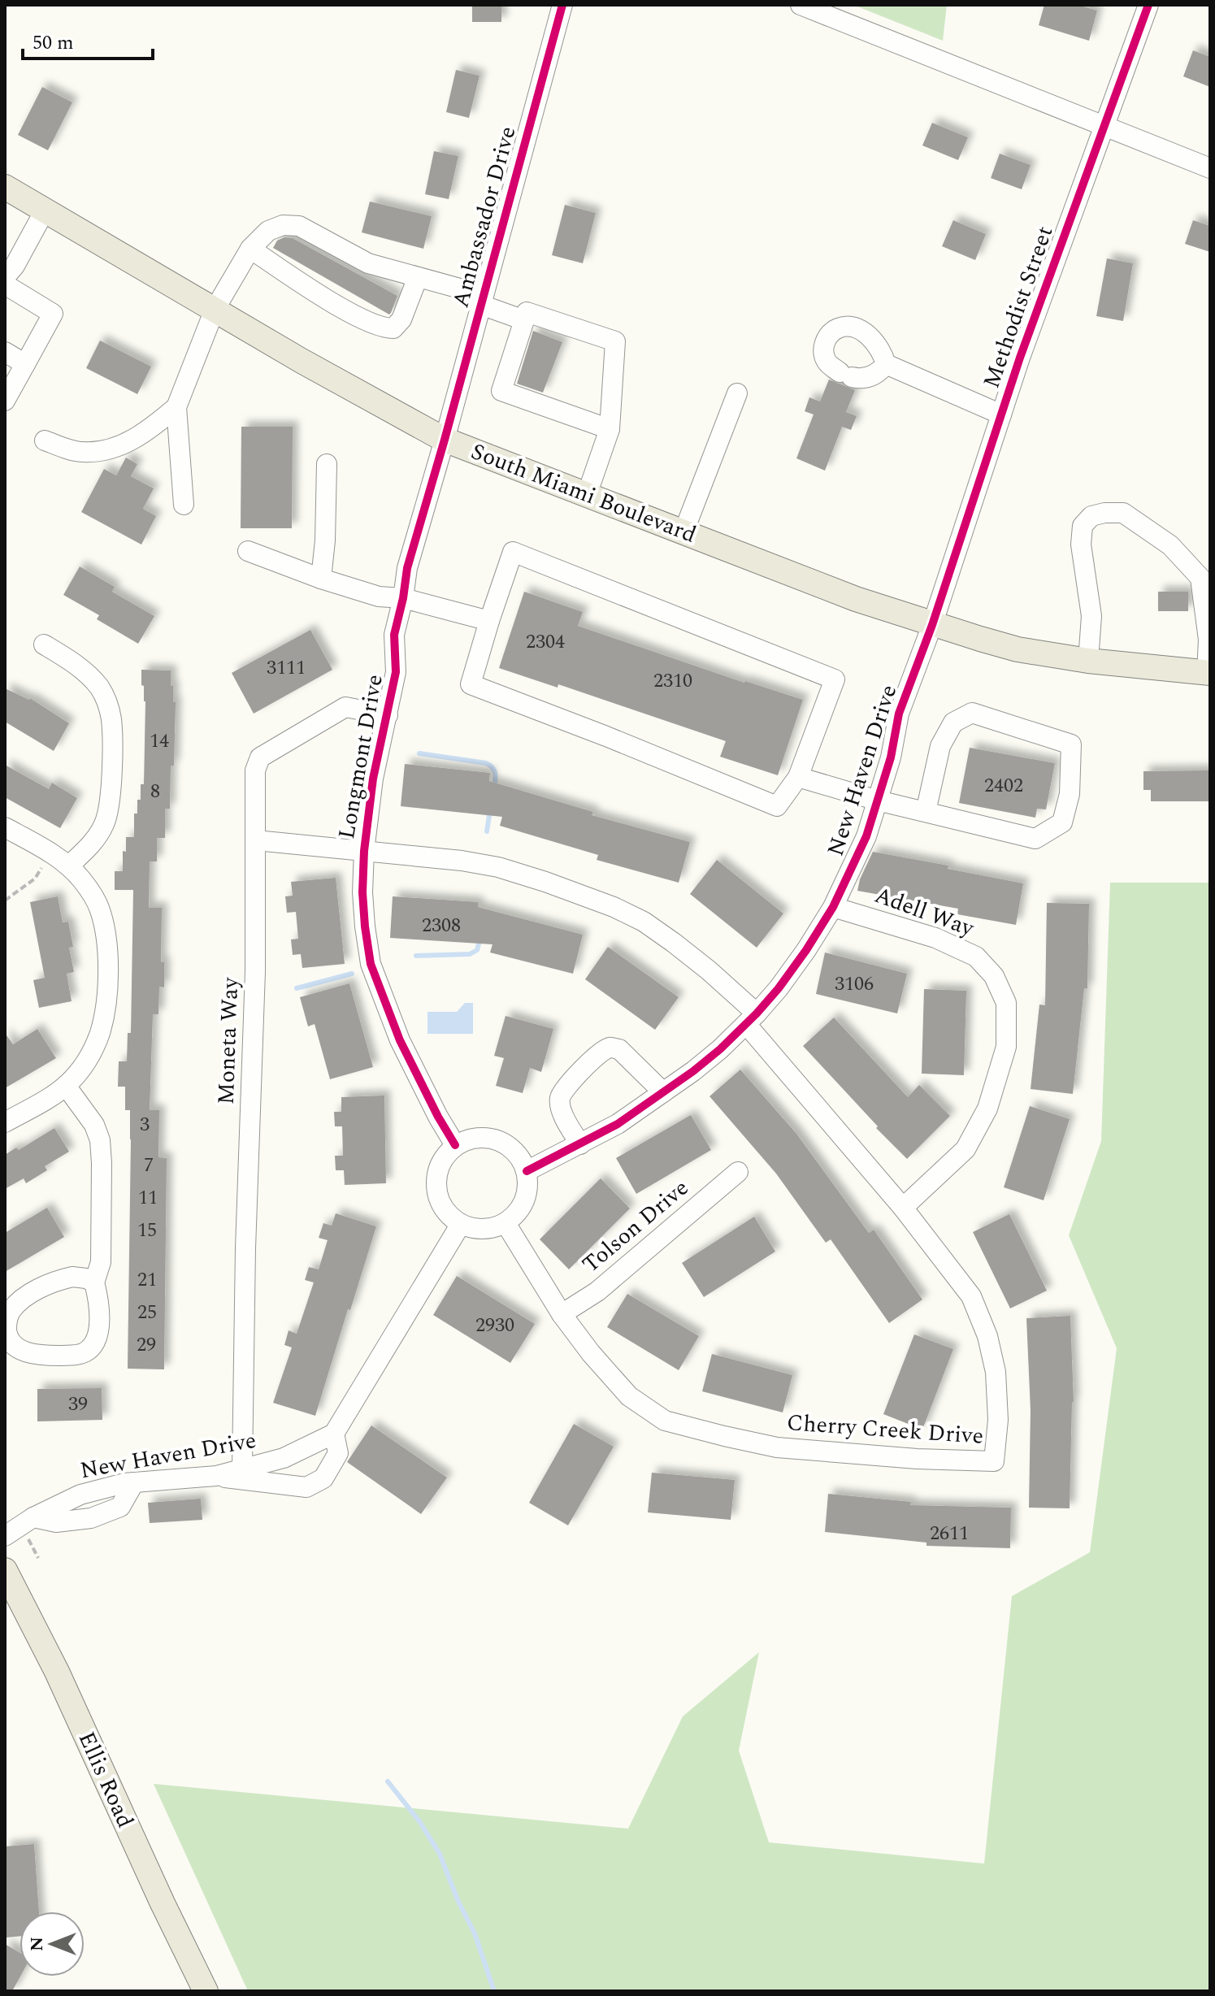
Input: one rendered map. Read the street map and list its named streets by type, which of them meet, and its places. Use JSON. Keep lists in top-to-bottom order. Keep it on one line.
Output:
{"streets":{"main road":["South Miami Boulevard","Ellis Road"],"street":["Ambassador Drive","Methodist Street","Longmont Drive","New Haven Drive","Adell Way","Moneta Way","Tolson Drive","Cherry Creek Drive"]},"crossings":[["Ambassador Drive","South Miami Boulevard"],["Ambassador Drive","Longmont Drive"],["Methodist Street","South Miami Boulevard"],["Methodist Street","New Haven Drive"],["South Miami Boulevard","Longmont Drive"],["South Miami Boulevard","New Haven Drive"],["Longmont Drive","New Haven Drive"],["Longmont Drive","Moneta Way"],["Longmont Drive","Cherry Creek Drive"],["New Haven Drive","Adell Way"],["New Haven Drive","Moneta Way"],["New Haven Drive","Cherry Creek Drive"],["Adell Way","Cherry Creek Drive"],["Moneta Way","Cherry Creek Drive"],["Tolson Drive","Cherry Creek Drive"]],"house_numbers":["2304","3111","2310","14","2402","8","2308","3106","3","7","11","15","21","25","2930","29","39","2611"],"scale_bar":"50 m","north":"left"}
